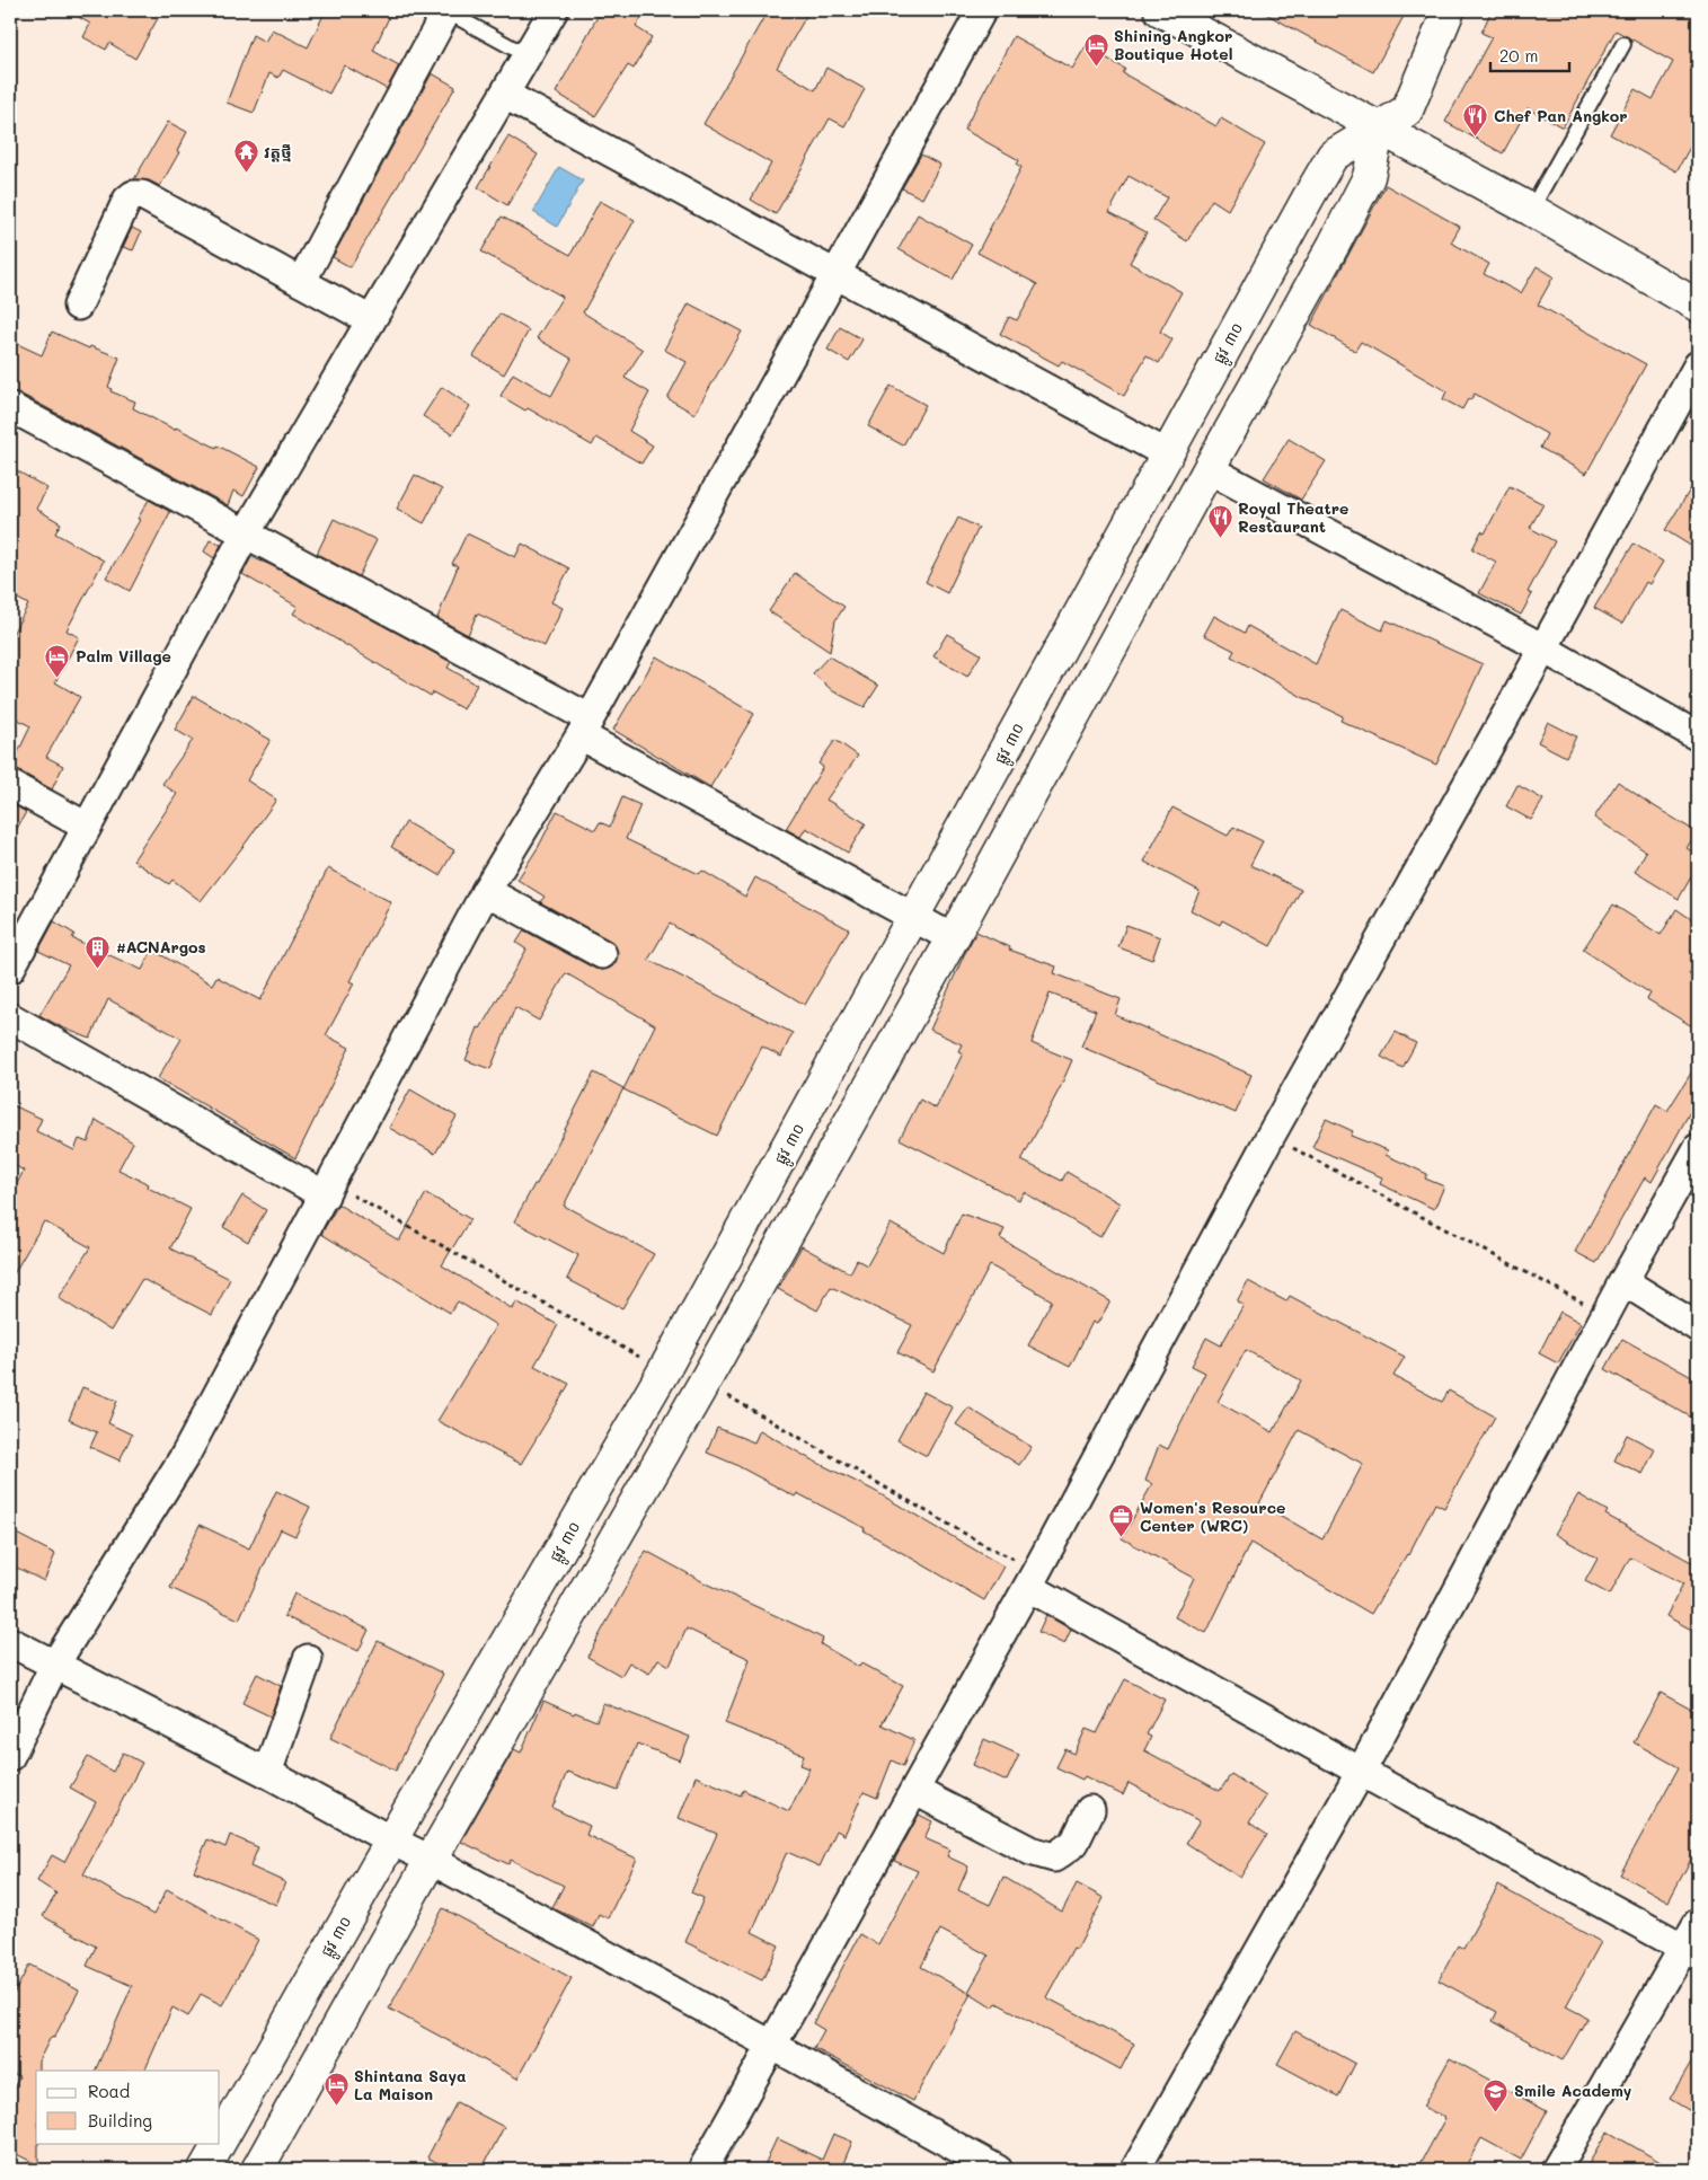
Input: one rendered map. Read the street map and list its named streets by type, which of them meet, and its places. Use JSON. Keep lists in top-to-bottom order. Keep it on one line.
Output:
{"streets":{"street":["ផ្លូវ ៣០"]},"places":{"hotel":["Shining Angkor Boutique Hotel","Palm Village","Shintana Saya La Maison"],"restaurant":["Chef Pan Angkor","Royal Theatre Restaurant"],"temple":["វត្តថ្មី"],"building":["#ACNArgos"],"office":["Women's Resource Center (WRC)"],"school or university":["Smile Academy"]},"legend":["Road","Building"],"scale_bar":"20 m"}
